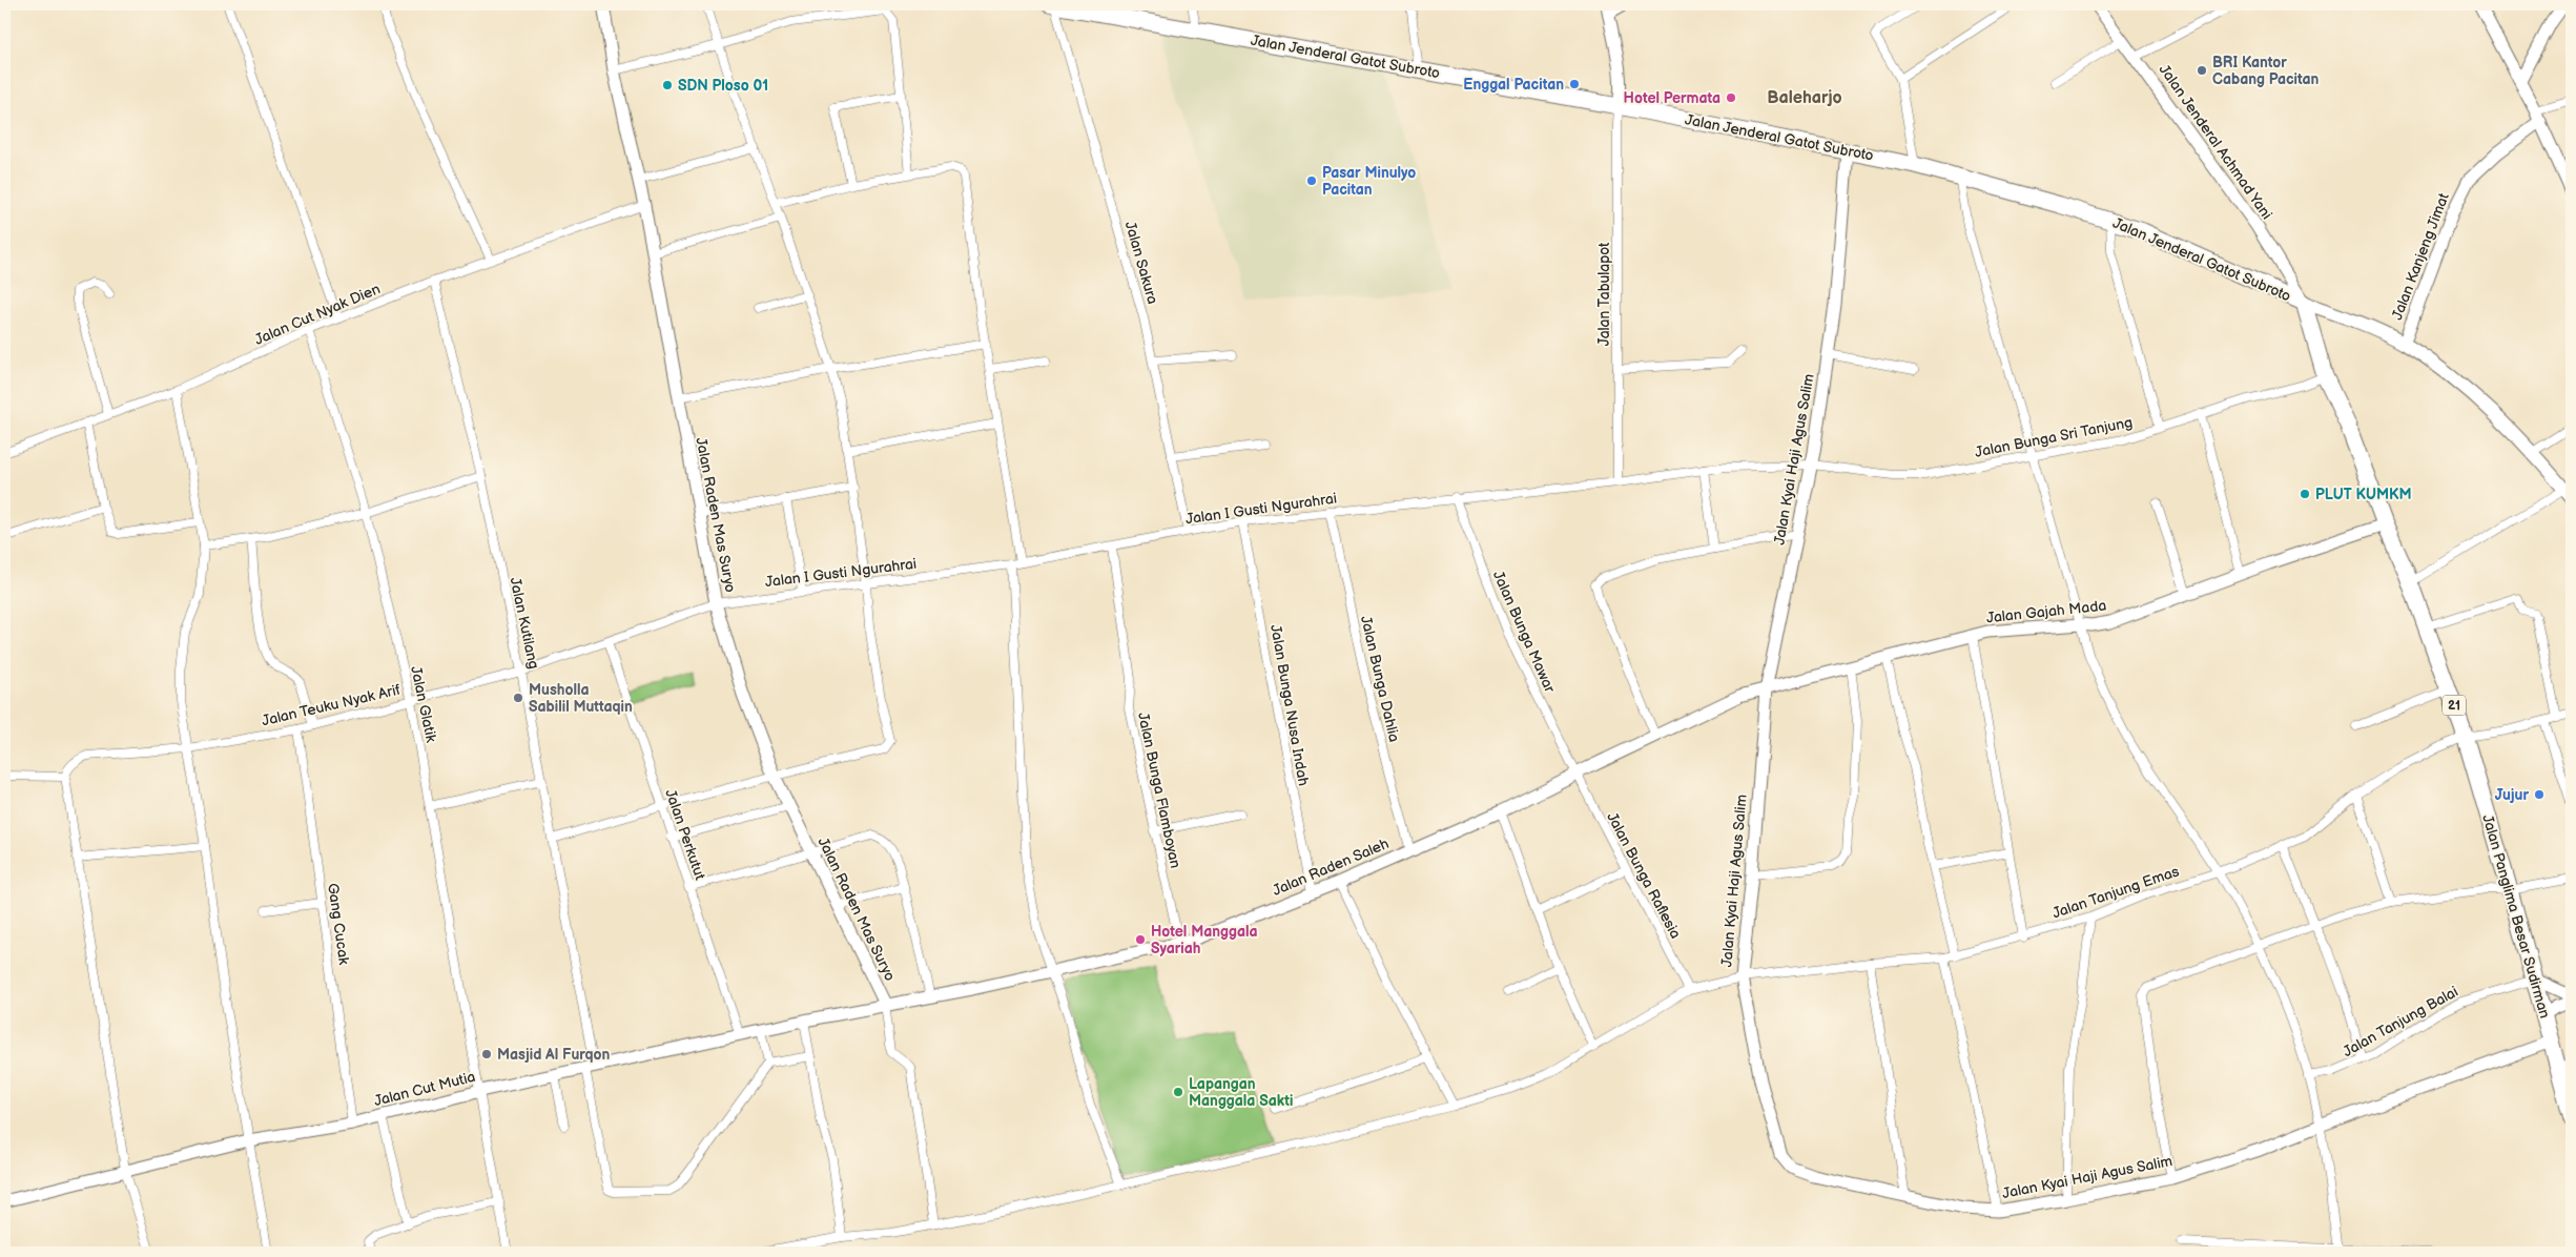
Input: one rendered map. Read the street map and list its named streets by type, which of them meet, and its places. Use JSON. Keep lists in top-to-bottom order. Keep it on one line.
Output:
{"streets":{"highway":["Jalan Jenderal Gatot Subroto","21","Jalan Panglima Besar Sudirman"],"street":["Jalan Jenderal Achmad Yani","Jalan Kanjeng Jimat","Jalan Sakura","Jalan Tabulapot","Jalan Cut Nyak Dien","Jalan Bunga Sri Tanjung","Jalan Kyai Haji Agus Salim","Jalan I Gusti Ngurahrai","Jalan Raden Mas Suryo","Jalan Gajah Mada","Jalan Kutilang","Jalan Bunga Mawar","Jalan Bunga Dahlia","Jalan Glatik","Jalan Teuku Nyak Arif","Jalan Bunga Nusa Indah","Jalan Bunga Flamboyan","Jalan Perkutut","Jalan Raden Saleh","Jalan Bunga Raflesia","Jalan Tanjung Emas","Gang Cucak","Jalan Tanjung Balai","Jalan Cut Mutia"]},"crossings":[["Jalan Jenderal Gatot Subroto","Jalan Jenderal Achmad Yani"],["Jalan Jenderal Gatot Subroto","Jalan Sakura"],["Jalan Jenderal Gatot Subroto","Jalan Tabulapot"],["Jalan Jenderal Gatot Subroto","Jalan Kyai Haji Agus Salim"],["Jalan Jenderal Gatot Subroto","Jalan Panglima Besar Sudirman"],["Jalan Jenderal Achmad Yani","Jalan Panglima Besar Sudirman"],["Jalan Sakura","Jalan I Gusti Ngurahrai"],["Jalan Tabulapot","Jalan I Gusti Ngurahrai"],["Jalan Cut Nyak Dien","Jalan Raden Mas Suryo"],["Jalan Cut Nyak Dien","Jalan Kutilang"],["Jalan Cut Nyak Dien","Jalan Glatik"],["Jalan Bunga Sri Tanjung","Jalan Kyai Haji Agus Salim"],["Jalan Bunga Sri Tanjung","Jalan I Gusti Ngurahrai"],["Jalan Bunga Sri Tanjung","Jalan Panglima Besar Sudirman"],["Jalan Kyai Haji Agus Salim","Jalan I Gusti Ngurahrai"],["Jalan Kyai Haji Agus Salim","Jalan Gajah Mada"],["Jalan Kyai Haji Agus Salim","Jalan Raden Saleh"],["Jalan Kyai Haji Agus Salim","Jalan Tanjung Emas"],["Jalan Kyai Haji Agus Salim","Jalan Panglima Besar Sudirman"],["Jalan I Gusti Ngurahrai","Jalan Raden Mas Suryo"],["Jalan I Gusti Ngurahrai","Jalan Bunga Mawar"],["Jalan I Gusti Ngurahrai","Jalan Bunga Dahlia"],["Jalan I Gusti Ngurahrai","Jalan Teuku Nyak Arif"],["Jalan I Gusti Ngurahrai","Jalan Bunga Nusa Indah"],["Jalan I Gusti Ngurahrai","Jalan Bunga Flamboyan"],["Jalan Raden Mas Suryo","Jalan Teuku Nyak Arif"],["Jalan Raden Mas Suryo","Jalan Raden Saleh"],["Jalan Raden Mas Suryo","Jalan Cut Mutia"],["Jalan Gajah Mada","Jalan Raden Saleh"],["Jalan Gajah Mada","Jalan Panglima Besar Sudirman"],["Jalan Kutilang","Jalan Teuku Nyak Arif"],["Jalan Kutilang","Jalan Cut Mutia"],["Jalan Bunga Mawar","Jalan Raden Saleh"],["Jalan Bunga Mawar","Jalan Bunga Raflesia"],["Jalan Bunga Dahlia","Jalan Raden Saleh"],["Jalan Glatik","Jalan Teuku Nyak Arif"],["Jalan Glatik","Jalan Cut Mutia"],["Jalan Teuku Nyak Arif","Jalan Perkutut"],["Jalan Teuku Nyak Arif","Gang Cucak"],["Jalan Bunga Nusa Indah","Jalan Raden Saleh"],["Jalan Bunga Flamboyan","Jalan Raden Saleh"],["Jalan Perkutut","Jalan Cut Mutia"],["Jalan Raden Saleh","Jalan Bunga Raflesia"],["Jalan Raden Saleh","Jalan Cut Mutia"],["Jalan Bunga Raflesia","Jalan Tanjung Emas"],["Jalan Tanjung Emas","Jalan Panglima Besar Sudirman"],["Jalan Panglima Besar Sudirman","Jalan Tanjung Balai"],["Gang Cucak","Jalan Cut Mutia"]],"districts":["Baleharjo"],"places":["BRI Kantor Cabang Pacitan","Enggal Pacitan","SDN Ploso 01","Hotel Permata","Pasar Minulyo Pacitan","PLUT KUMKM","Musholla Sabilil Muttaqin","Jujur","Hotel Manggala Syariah","Masjid Al Furqon","Lapangan Manggala Sakti"]}
